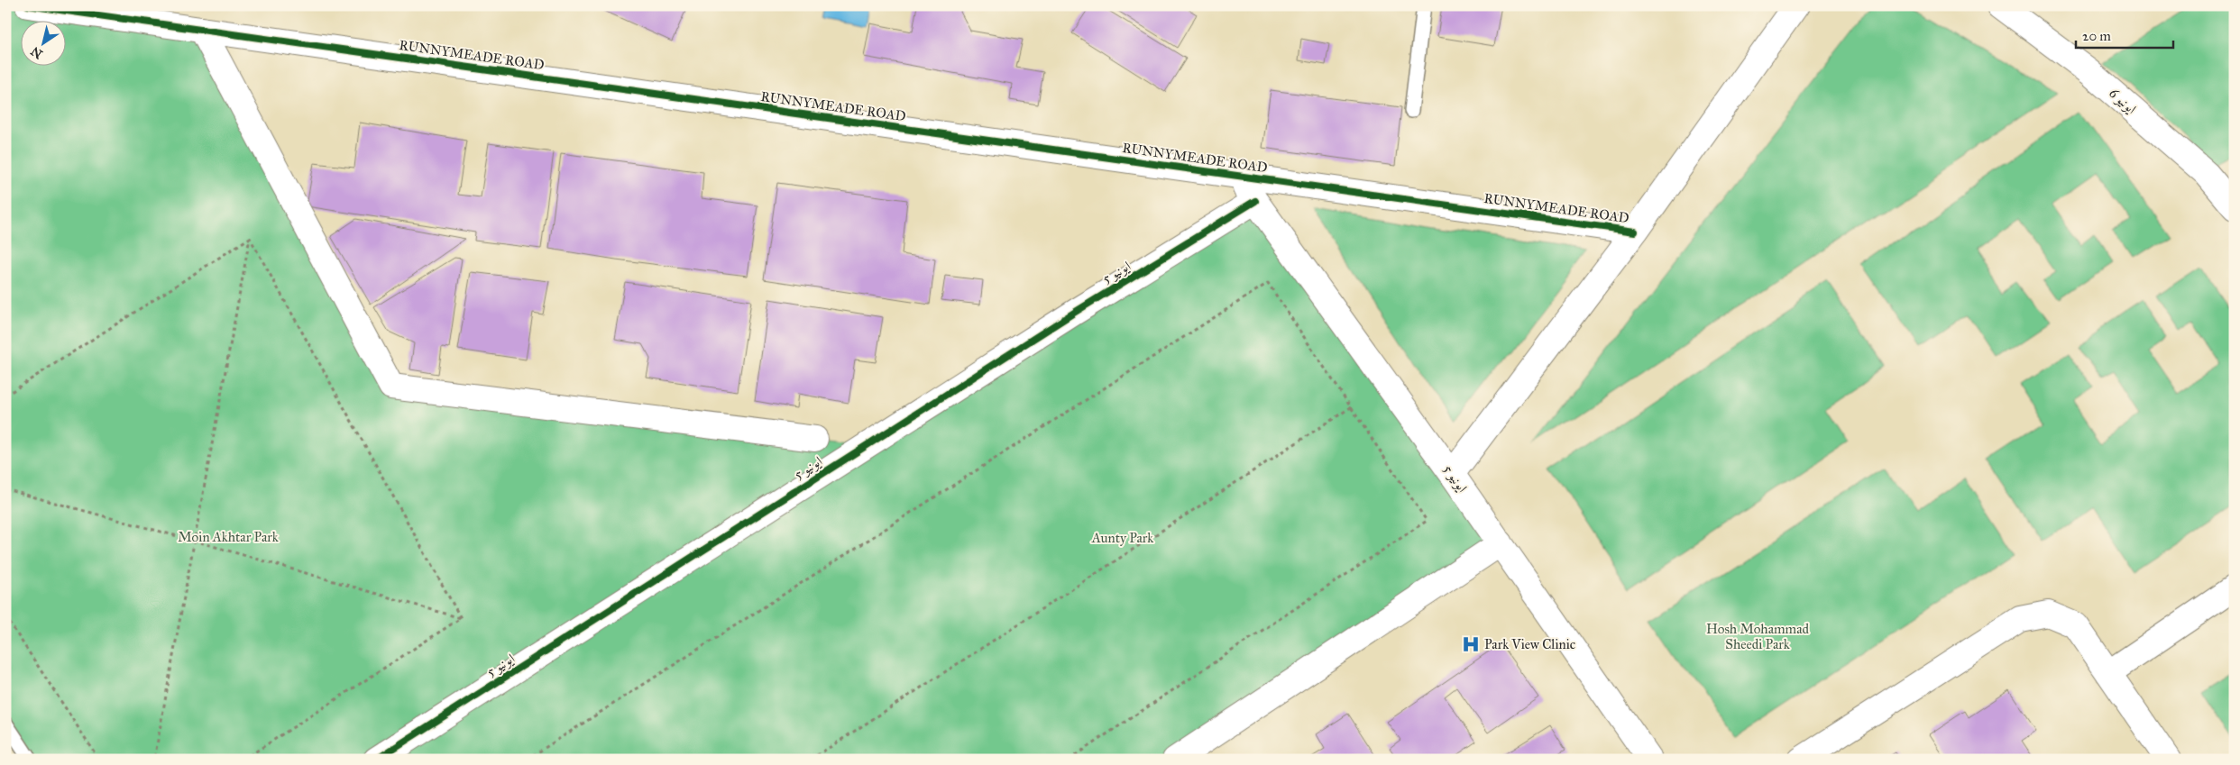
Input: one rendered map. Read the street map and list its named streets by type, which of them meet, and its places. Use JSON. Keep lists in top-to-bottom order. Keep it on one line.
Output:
{"streets":{"street":["RUNNYMEADE ROAD","ایونیو 6","ایونیو 5"]},"crossings":[["RUNNYMEADE ROAD","ایونیو 5"]],"parks":["Moin Akhtar Park","Aunty Park","Hosh Mohammad Sheedi Park"],"places":{"hospital":["Park View Clinic"]},"scale_bar":"20 m","north":"bottom left"}
